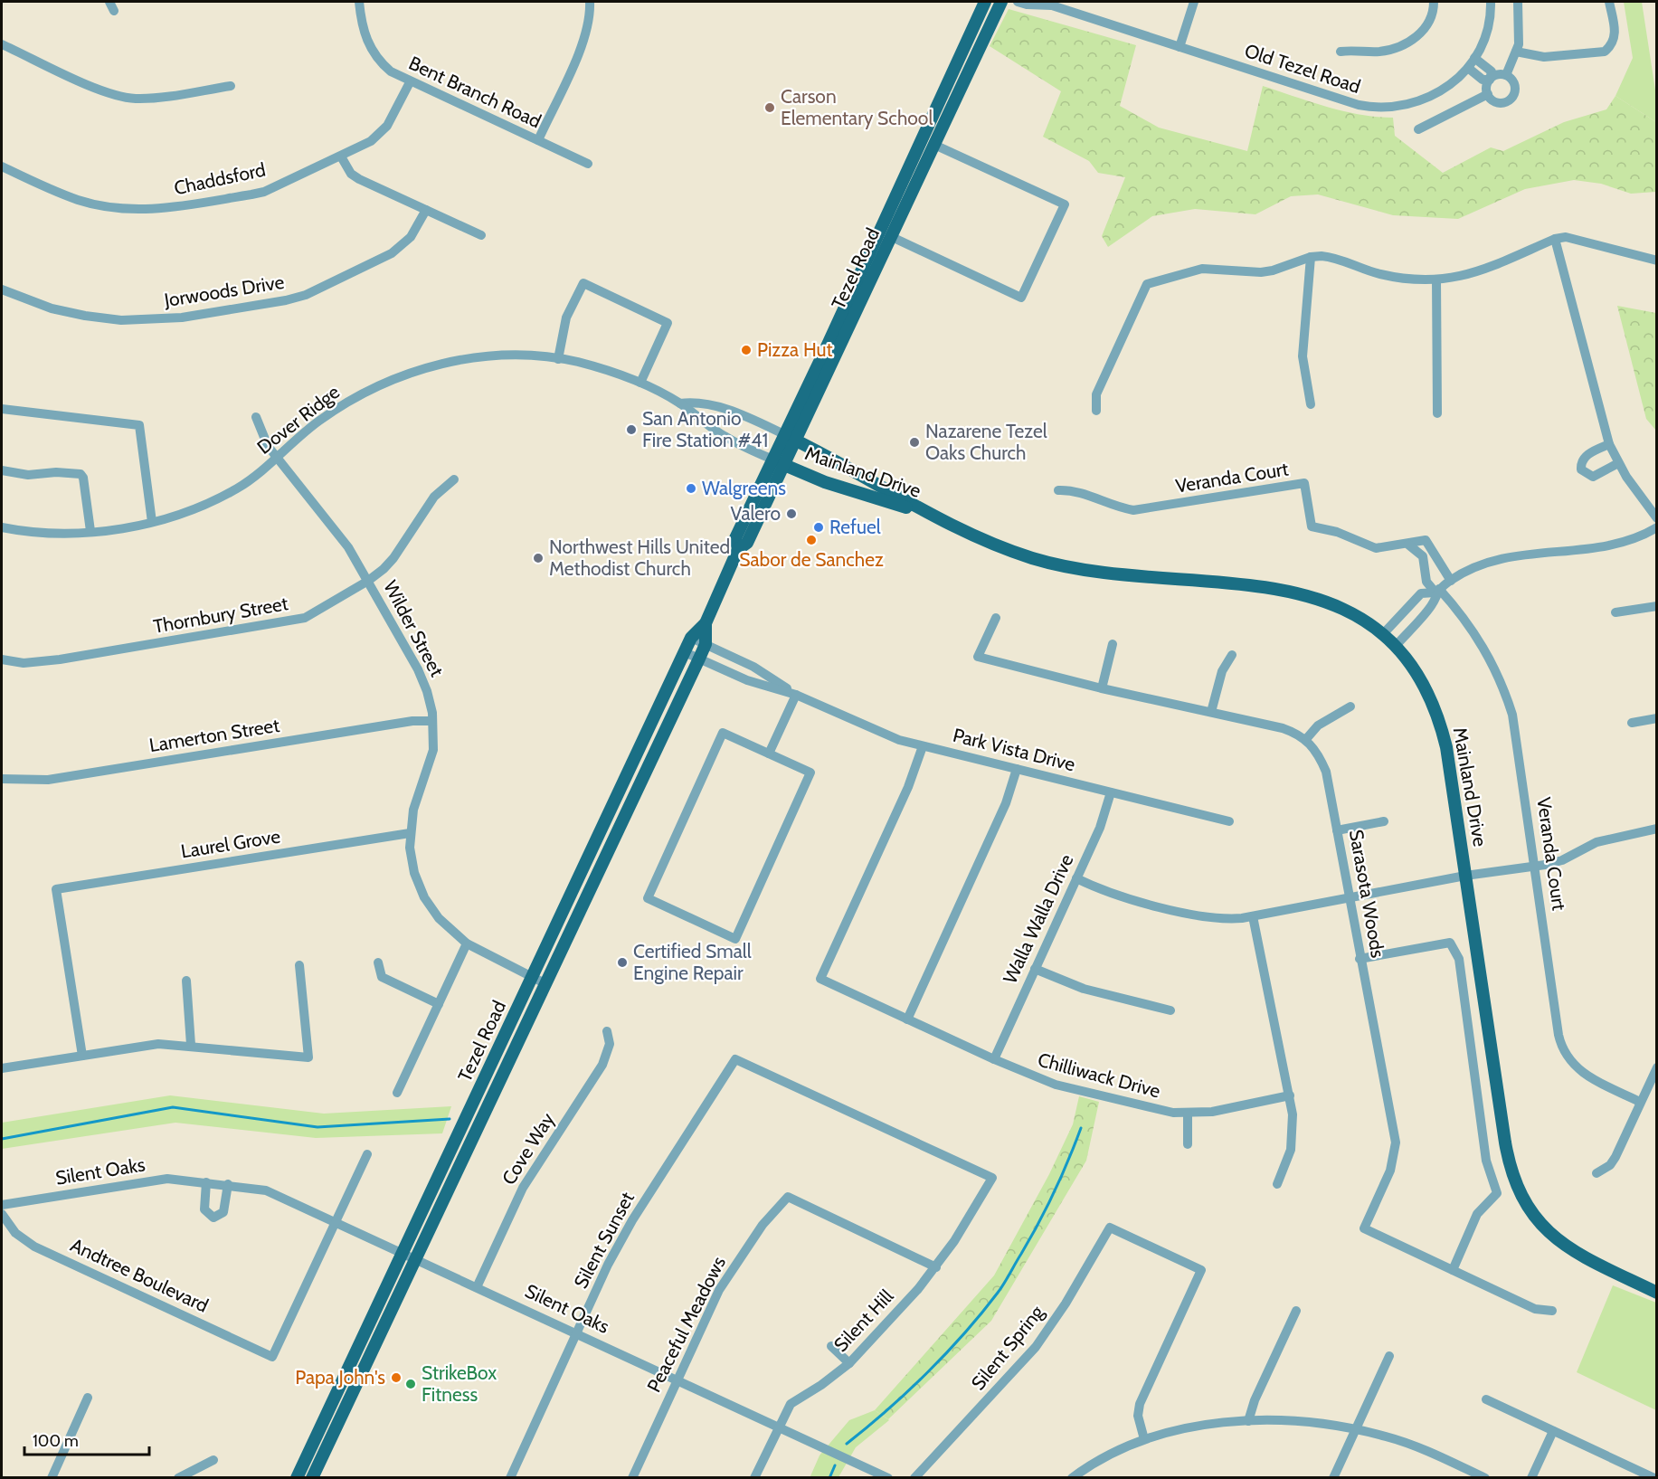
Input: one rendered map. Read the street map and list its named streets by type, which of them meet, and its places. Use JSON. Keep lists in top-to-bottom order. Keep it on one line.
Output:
{"streets":{"main road":["Tezel Road","Mainland Drive"],"street":["Old Tezel Road","Bent Branch Road","Chaddsford","Jorwoods Drive","Dover Ridge","Veranda Court","Thornbury Street","Wilder Street","Lamerton Street","Park Vista Drive","Laurel Grove","Sarasota Woods","Walla Walla Drive","Chilliwack Drive","Cove Way","Silent Oaks","Silent Sunset","Andtree Boulevard","Silent Hill","Peaceful Meadows","Silent Spring"]},"crossings":[["Bent Branch Road","Chaddsford"],["Tezel Road","Dover Ridge"],["Tezel Road","Mainland Drive"],["Tezel Road","Wilder Street"],["Tezel Road","Park Vista Drive"],["Tezel Road","Silent Oaks"],["Dover Ridge","Mainland Drive"],["Dover Ridge","Wilder Street"],["Thornbury Street","Wilder Street"],["Wilder Street","Lamerton Street"],["Wilder Street","Laurel Grove"],["Park Vista Drive","Walla Walla Drive"],["Park Vista Drive","Chilliwack Drive"],["Walla Walla Drive","Chilliwack Drive"],["Cove Way","Silent Oaks"],["Silent Oaks","Silent Sunset"],["Silent Oaks","Andtree Boulevard"],["Silent Oaks","Silent Hill"],["Silent Oaks","Peaceful Meadows"],["Silent Sunset","Silent Hill"],["Silent Hill","Peaceful Meadows"]],"places":["Carson Elementary School","Pizza Hut","San Antonio Fire Station #41","Nazarene Tezel Oaks Church","Walgreens","Valero","Refuel","Sabor de Sanchez","Northwest Hills United Methodist Church","Certified Small Engine Repair","Papa John's","StrikeBox Fitness"],"scale_bar":"100 m"}
